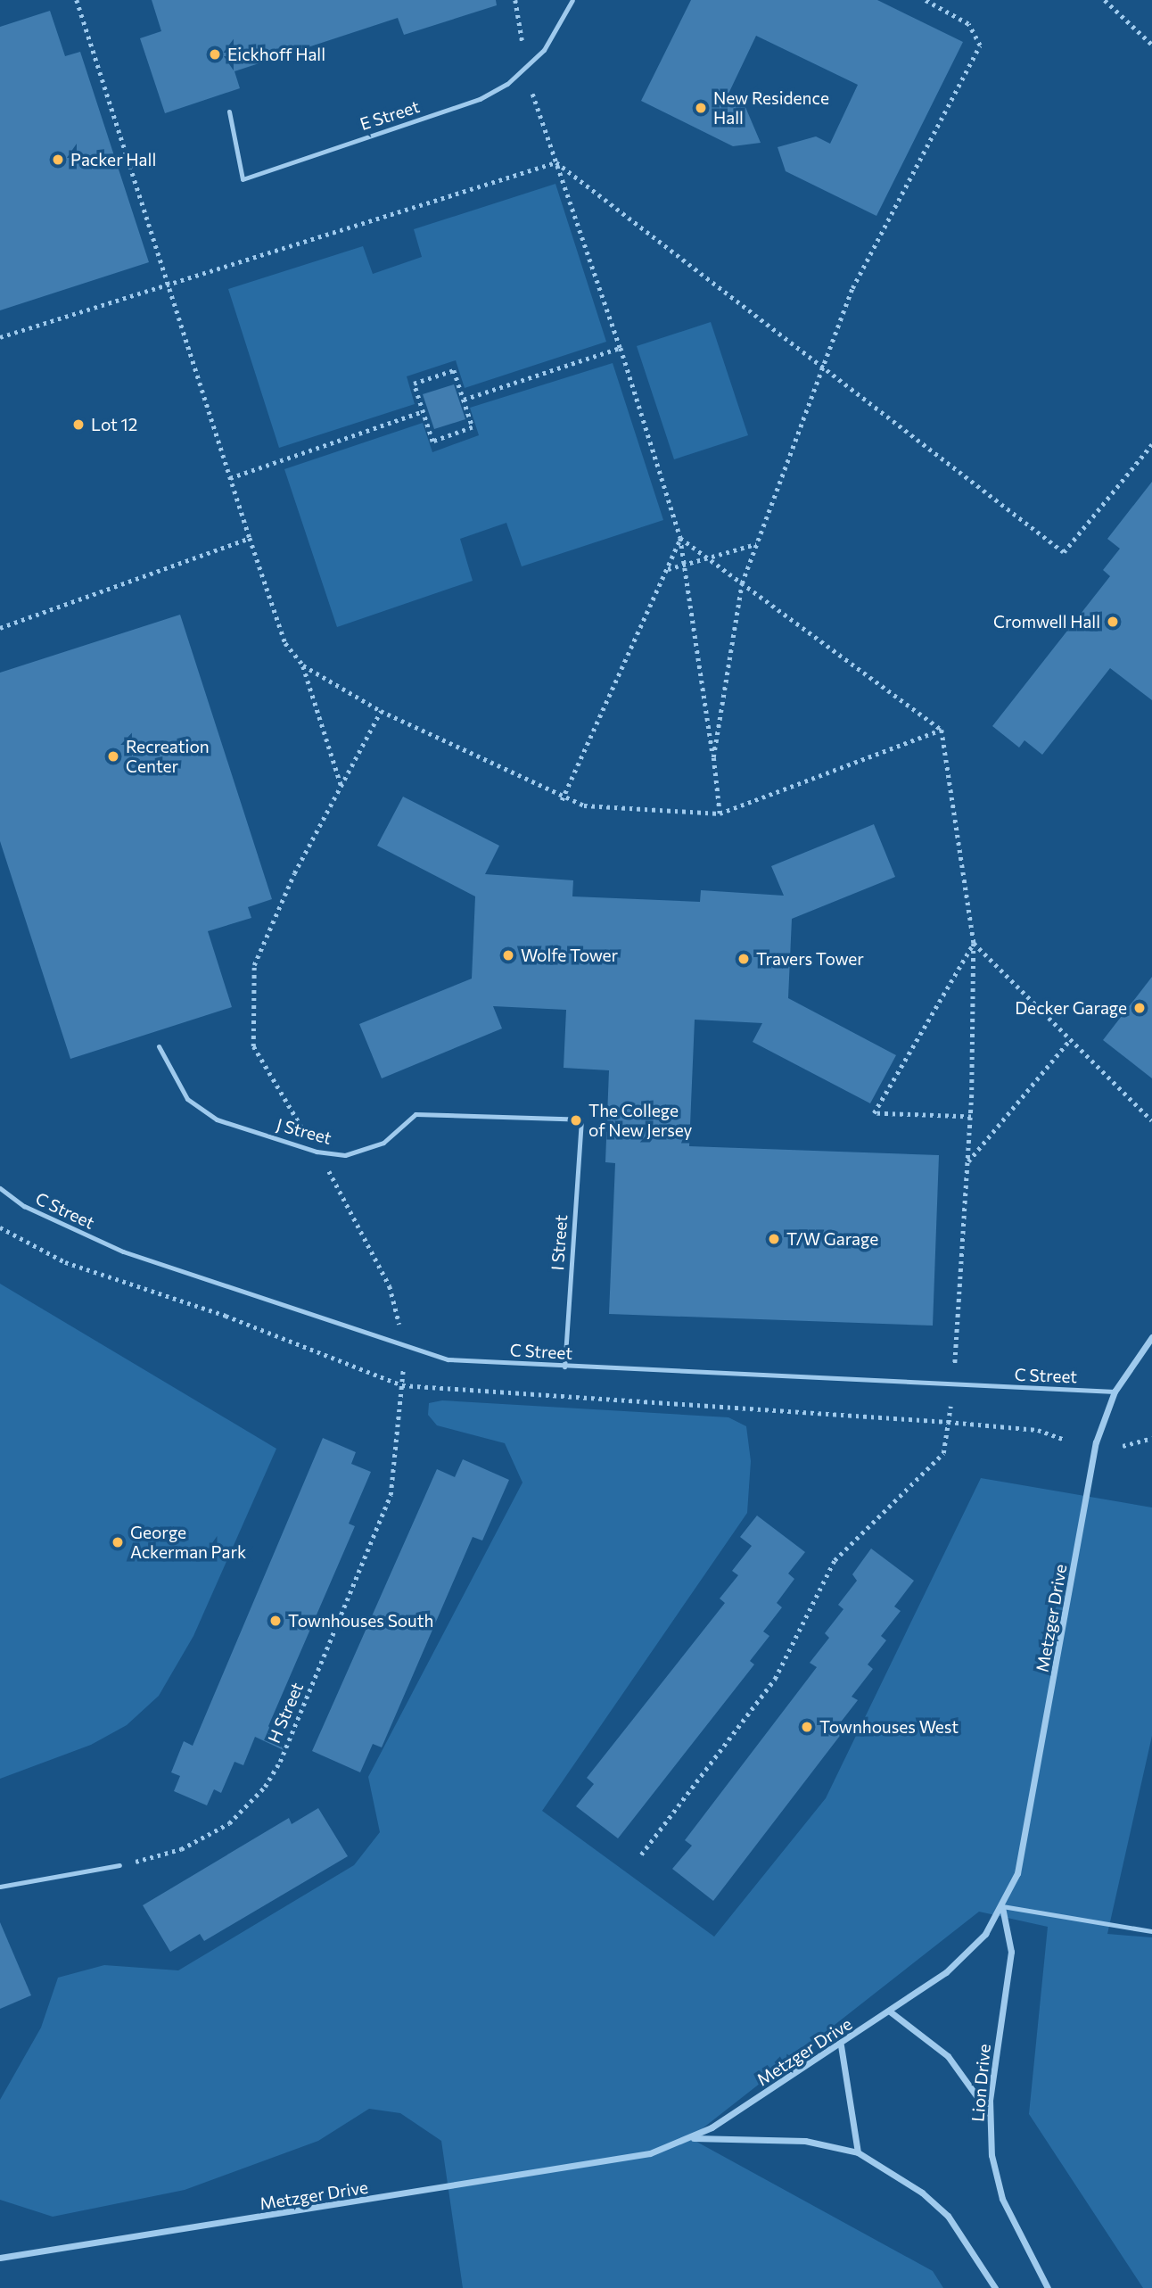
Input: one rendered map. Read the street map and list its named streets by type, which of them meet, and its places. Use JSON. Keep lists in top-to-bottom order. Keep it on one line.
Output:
{"streets":{"street":["Metzger Drive","Lion Drive"],"lane":["E Street","J Street","C Street","I Street"],"path":["H Street"]},"crossings":[["J Street","I Street"],["C Street","I Street"],["C Street","Metzger Drive"],["Metzger Drive","Lion Drive"]],"places":["Eickhoff Hall","New Residence Hall","Packer Hall","Lot 12","Cromwell Hall","Recreation Center","Wolfe Tower","Travers Tower","Decker Garage","The College of New Jersey","T/W Garage","George Ackerman Park","Townhouses South","Townhouses West"]}
